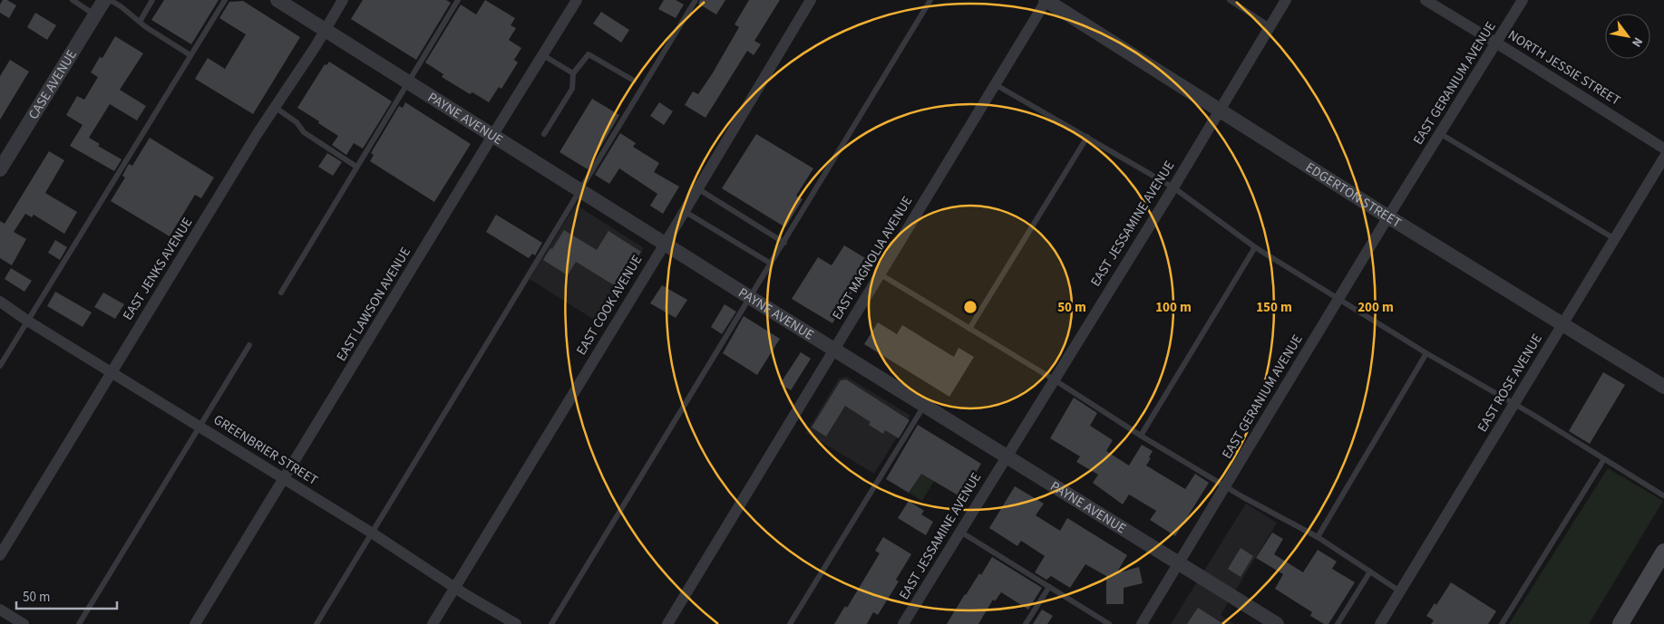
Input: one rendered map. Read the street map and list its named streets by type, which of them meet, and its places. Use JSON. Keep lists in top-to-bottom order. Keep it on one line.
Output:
{"streets":{"street":["NORTH JESSIE STREET","EAST GERANIUM AVENUE","CASE AVENUE","PAYNE AVENUE","EDGERTON STREET","EAST JESSAMINE AVENUE","EAST MAGNOLIA AVENUE","EAST JENKS AVENUE","EAST LAWSON AVENUE","EAST COOK AVENUE","EAST ROSE AVENUE","GREENBRIER STREET"]},"crossings":[["NORTH JESSIE STREET","EAST GERANIUM AVENUE"],["EAST GERANIUM AVENUE","PAYNE AVENUE"],["EAST GERANIUM AVENUE","EDGERTON STREET"],["PAYNE AVENUE","EAST JESSAMINE AVENUE"],["PAYNE AVENUE","EAST MAGNOLIA AVENUE"],["PAYNE AVENUE","EAST JENKS AVENUE"],["PAYNE AVENUE","EAST LAWSON AVENUE"],["PAYNE AVENUE","EAST COOK AVENUE"],["EDGERTON STREET","EAST JESSAMINE AVENUE"],["EDGERTON STREET","EAST MAGNOLIA AVENUE"],["EDGERTON STREET","EAST ROSE AVENUE"],["EAST JENKS AVENUE","GREENBRIER STREET"],["EAST LAWSON AVENUE","GREENBRIER STREET"],["EAST COOK AVENUE","GREENBRIER STREET"]],"scale_bar":"50 m","north":"bottom right","rings":["50 m","100 m","150 m","200 m"]}
